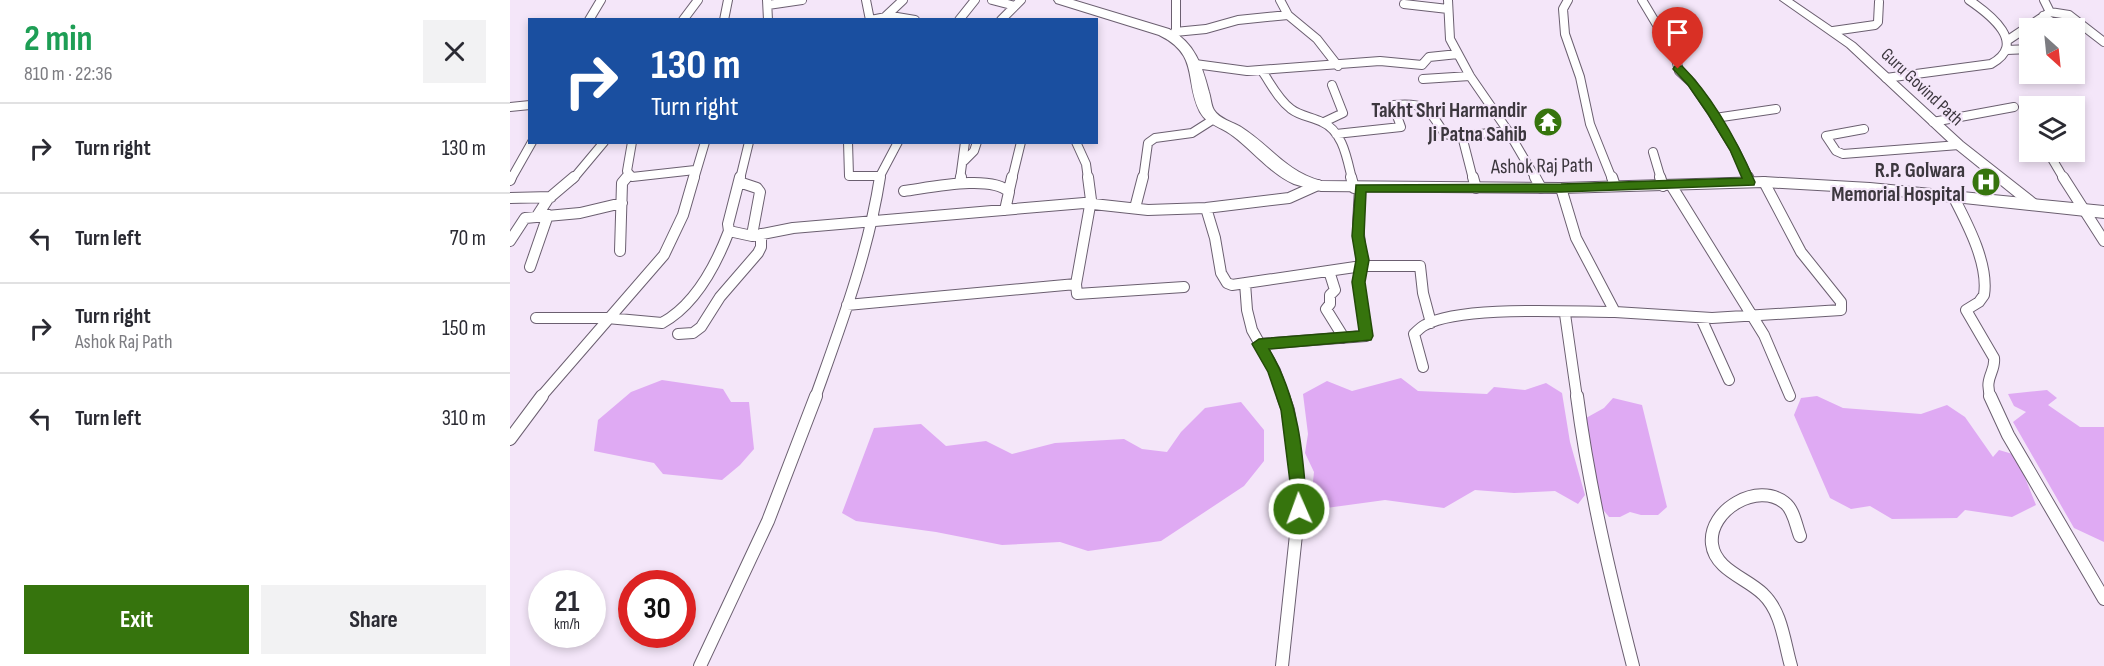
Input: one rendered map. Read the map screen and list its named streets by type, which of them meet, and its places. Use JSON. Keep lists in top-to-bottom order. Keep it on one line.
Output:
{"streets":{"main road":["Ashok Raj Path"],"street":["Guru Govind Path"]},"crossings":[["Guru Govind Path","Ashok Raj Path"]],"places":{"temple":["Takht Shri Harmandir Ji Patna Sahib"],"hospital":["R.P. Golwara Memorial Hospital"]},"north":"bottom right","page":{"heading":["2 min","810 m · 22:36"],"turn":["130 m","Turn right"],"list":[{"name":"Turn right","value":"130 m"},{"name":"Turn left","value":"70 m"},{"name":"Turn right","note":"Ashok Raj Path","value":"150 m"},{"name":"Turn left","value":"310 m"}],"speed":"21 km/h","limit":"30","buttons":["Exit","Share"]}}
